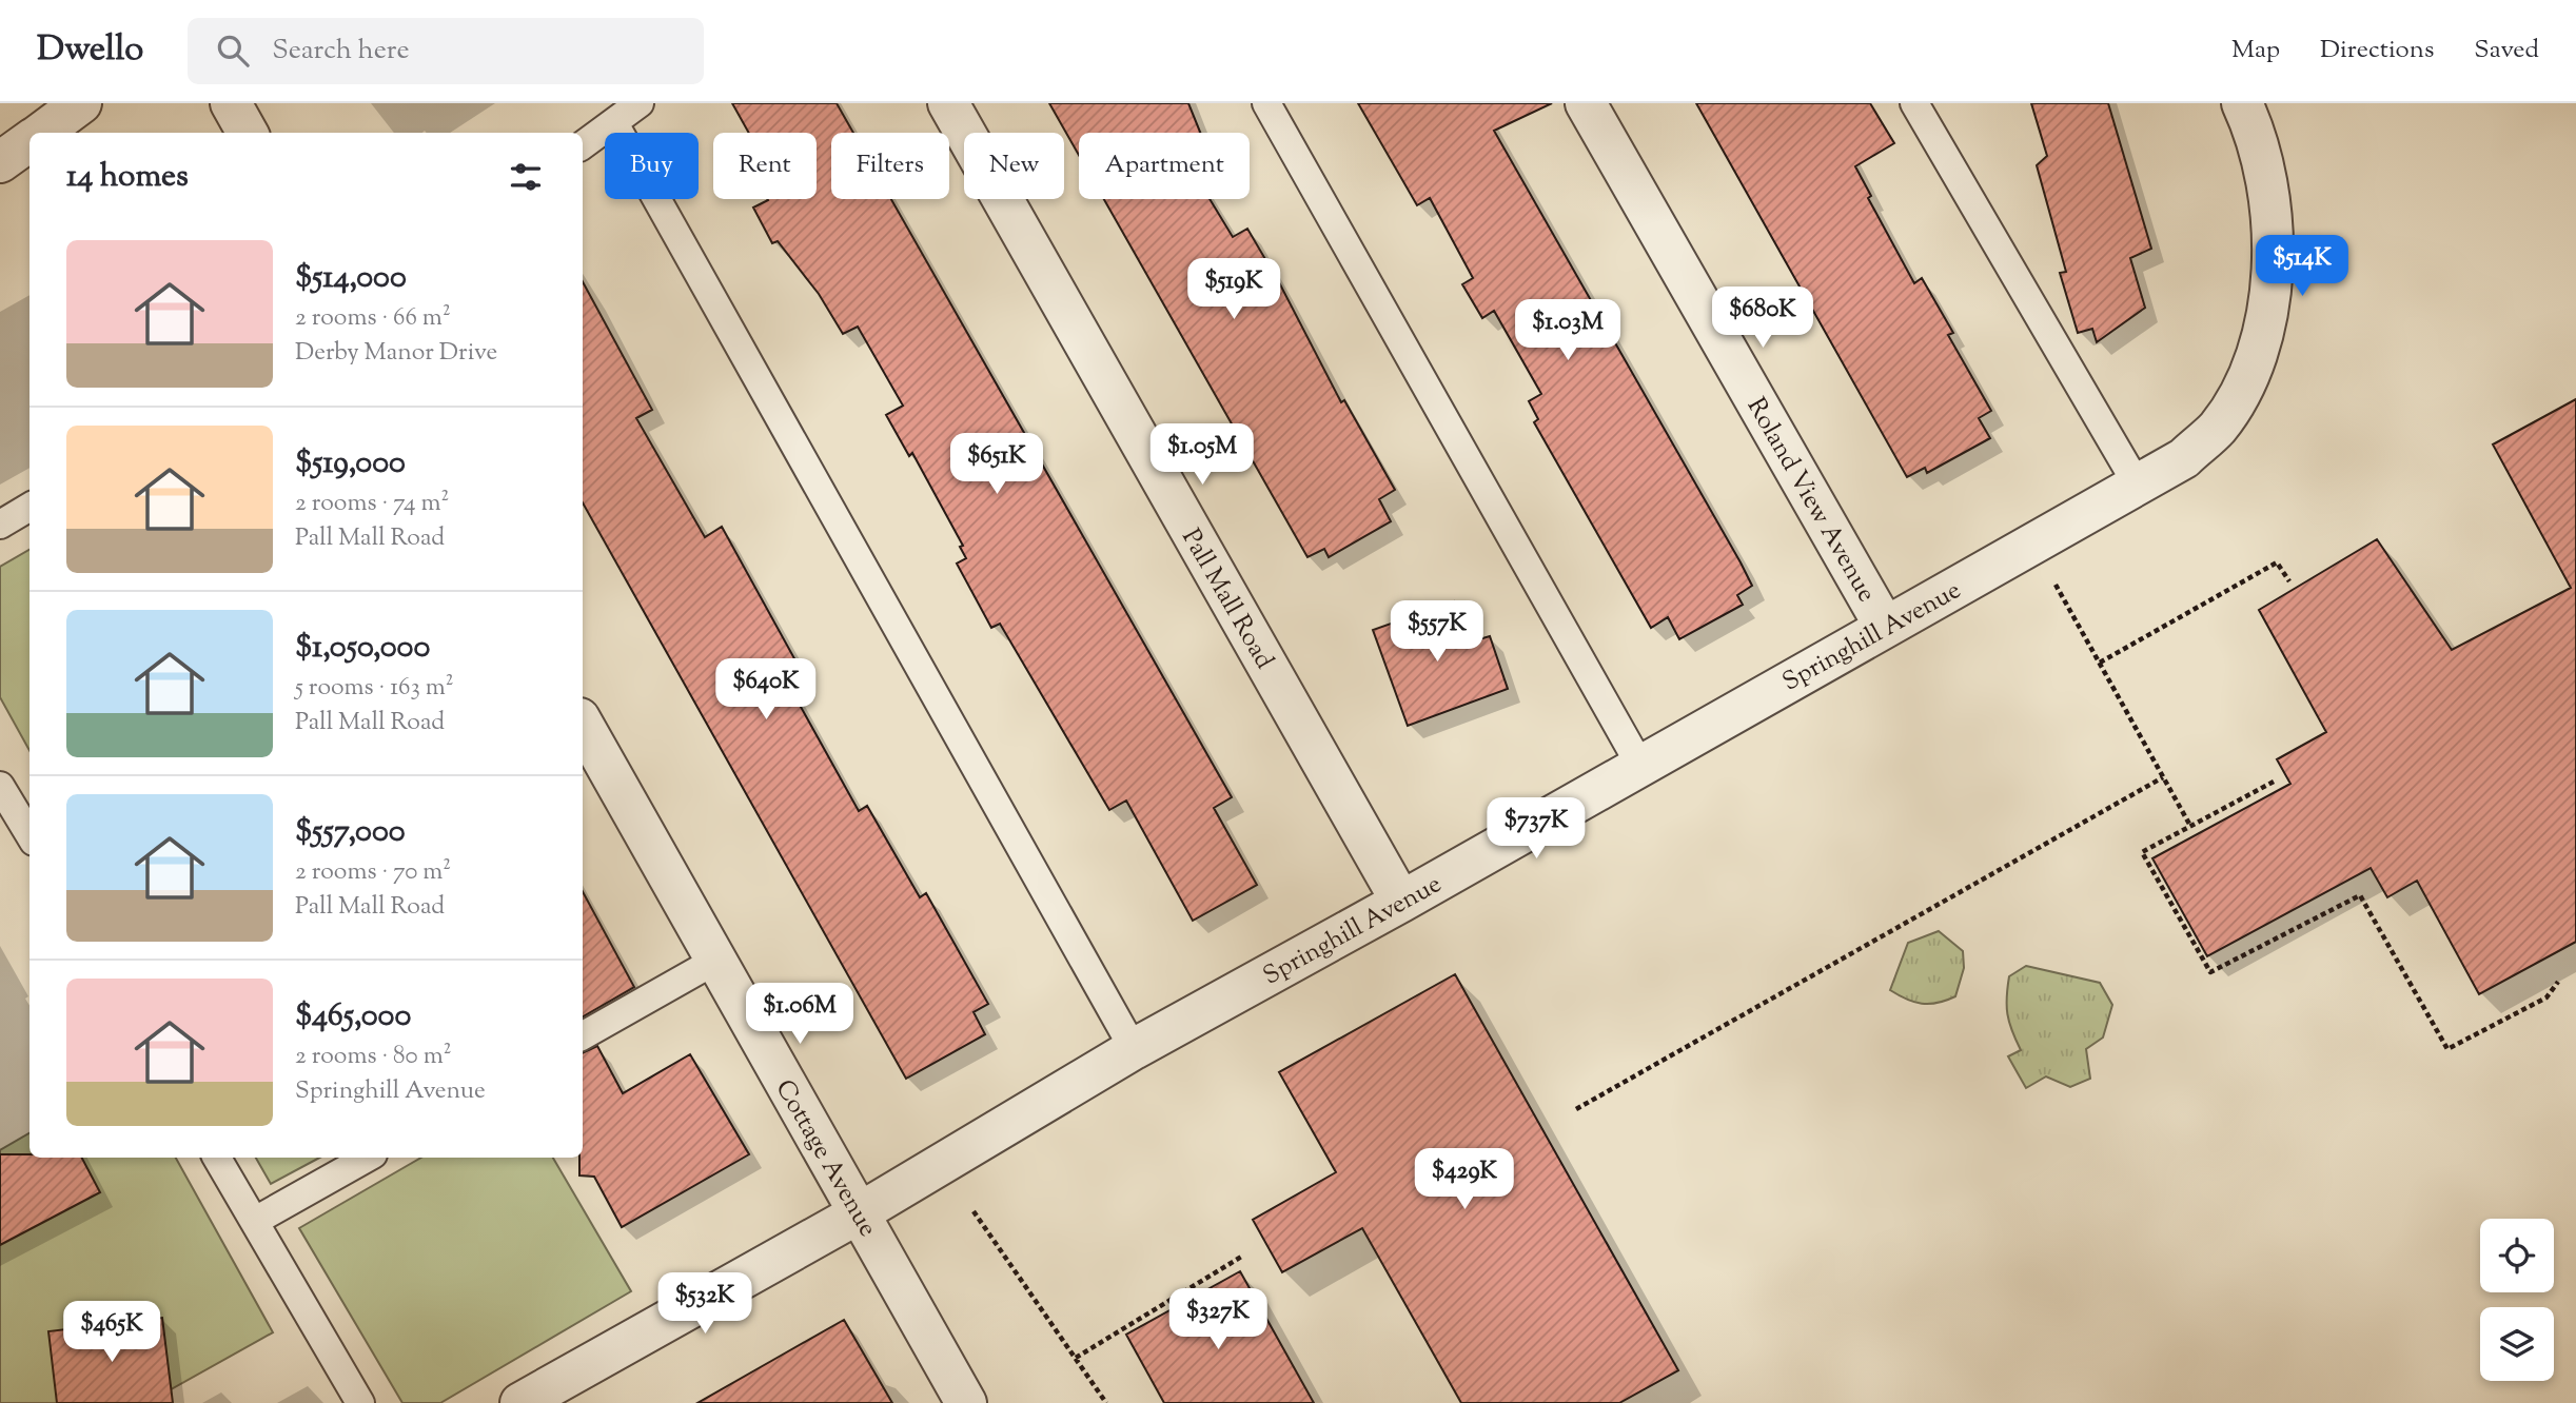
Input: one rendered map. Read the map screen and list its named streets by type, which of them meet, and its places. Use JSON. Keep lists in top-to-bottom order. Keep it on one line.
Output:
{"streets":{"street":["Roland View Avenue","Pall Mall Road","Springhill Avenue","Cottage Avenue"]},"crossings":[["Roland View Avenue","Springhill Avenue"],["Pall Mall Road","Springhill Avenue"],["Springhill Avenue","Cottage Avenue"]],"page":{"header":"Dwello","search":"Search here","nav":["Map","Directions","Saved"],"chip":["Buy","Rent","Filters","New","Apartment"],"heading":"14 homes","list":[{"name":"$514,000","note":"2 rooms · 66 m² · Derby Manor Drive"},{"name":"$519,000","note":"2 rooms · 74 m² · Pall Mall Road"},{"name":"$1,050,000","note":"5 rooms · 163 m² · Pall Mall Road"},{"name":"$557,000","note":"2 rooms · 70 m² · Pall Mall Road"},{"name":"$465,000","note":"2 rooms · 80 m² · Springhill Avenue"}],"price":["$514K","$519K","$680K","$1.03M","$1.05M","$651K","$557K","$640K","$737K","$1.06M","$429K","$532K","$327K","$465K"]}}
